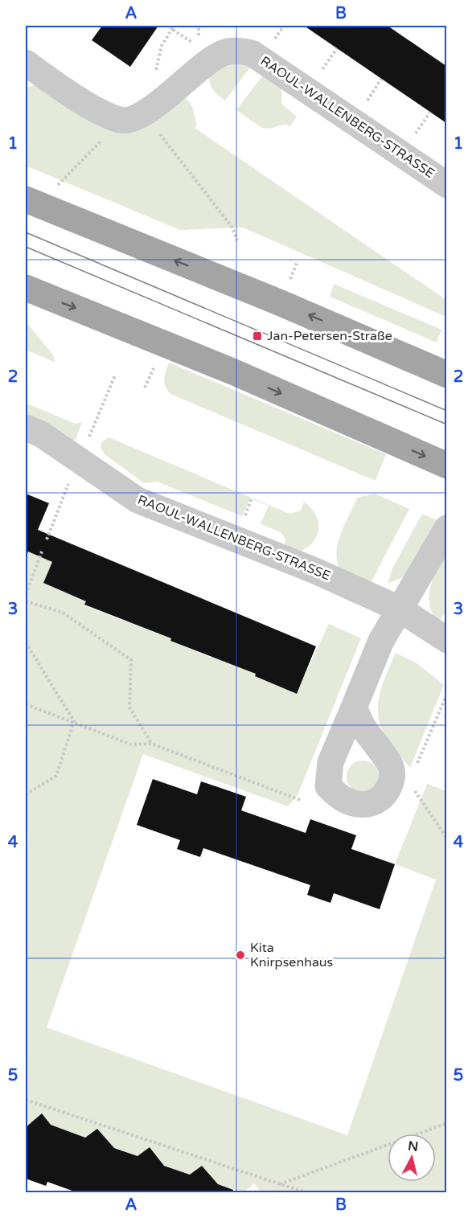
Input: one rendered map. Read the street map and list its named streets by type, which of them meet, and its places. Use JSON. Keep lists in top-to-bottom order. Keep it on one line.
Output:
{"streets":{"street":["RAOUL-WALLENBERG-STRASSE"]},"places":{"transit":["Jan-Petersen-Straße"],"other":["Kita Knirpsenhaus"]},"north":"top","grid":{"columns":["A","B"],"rows":["1","2","3","4","5"]}}
